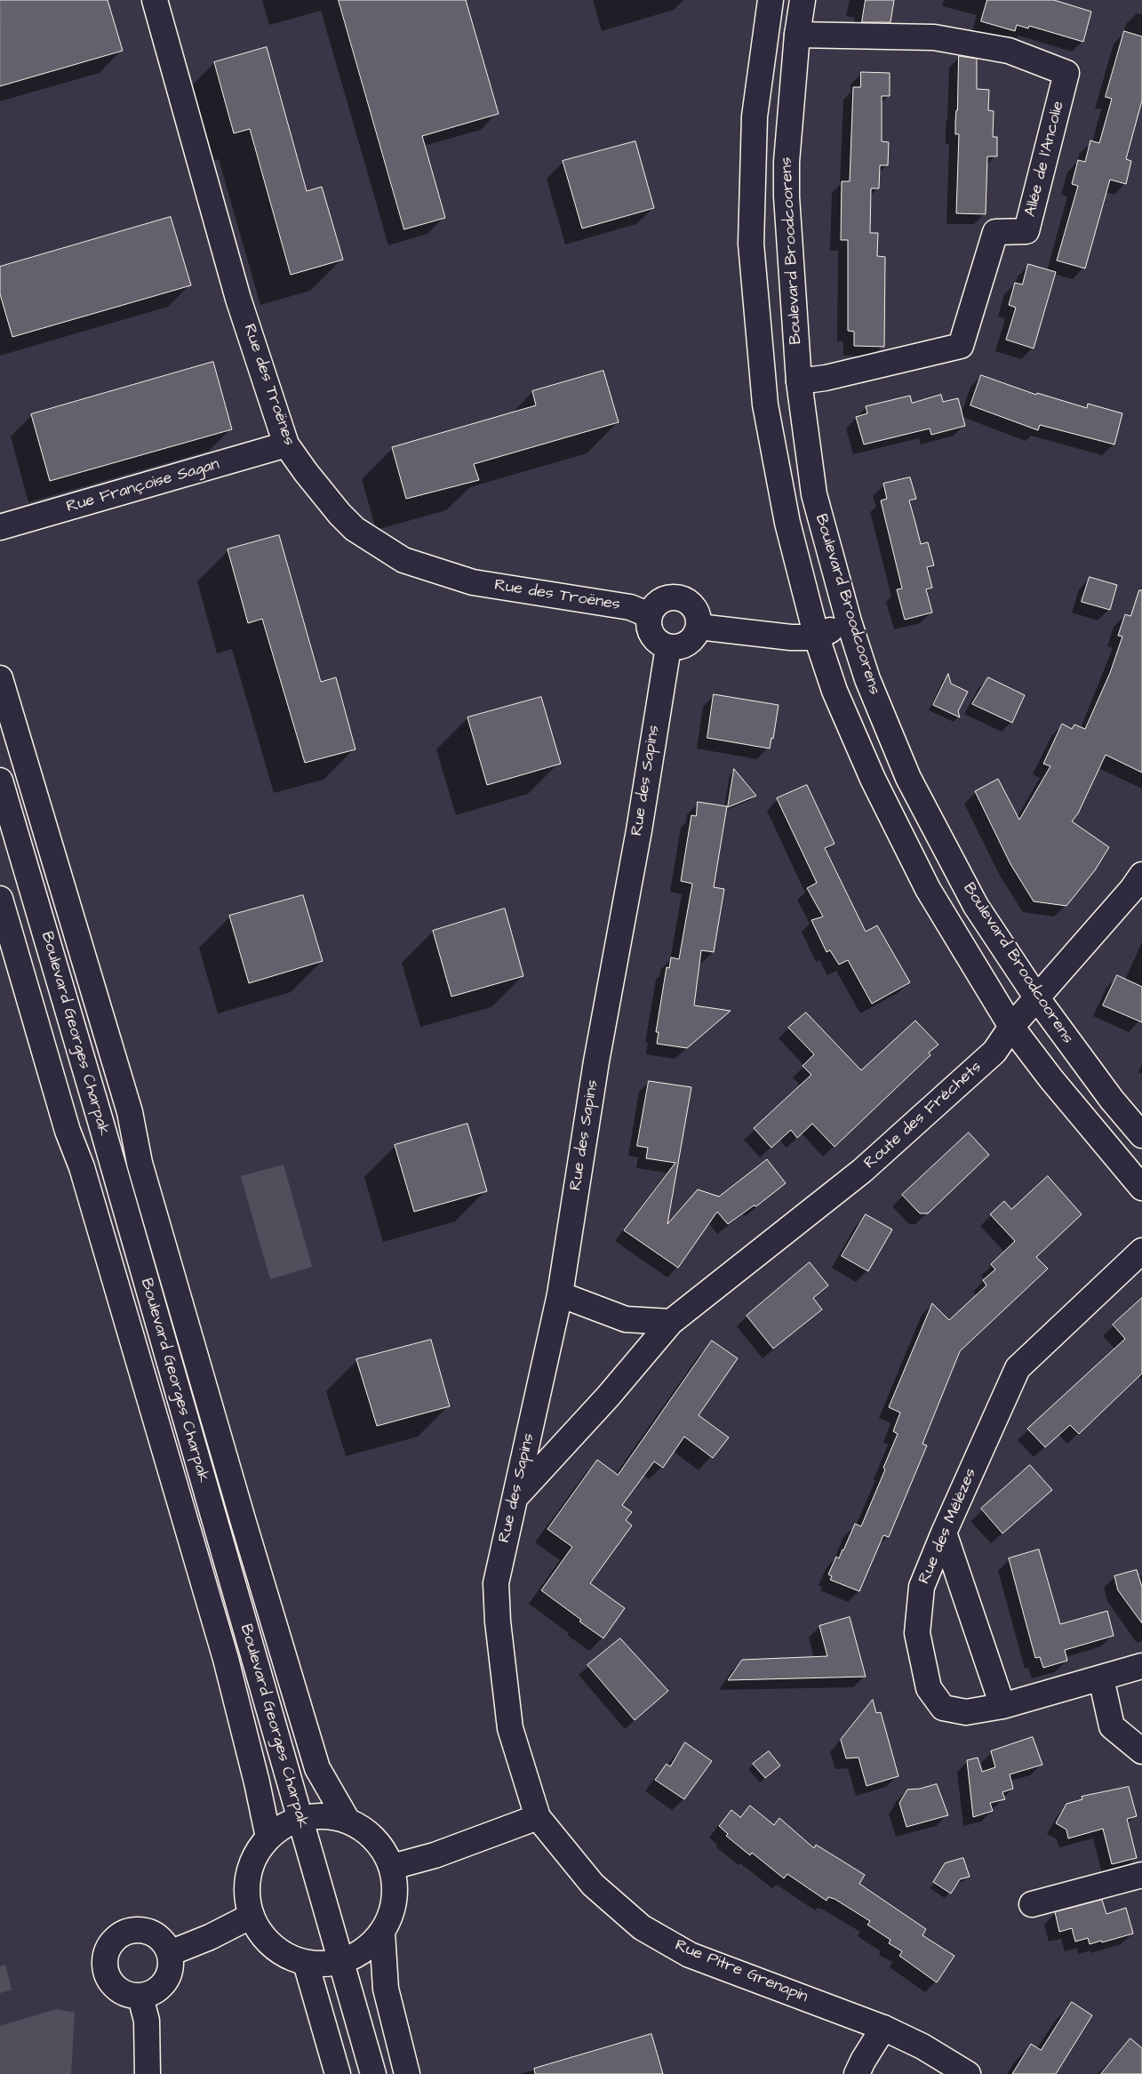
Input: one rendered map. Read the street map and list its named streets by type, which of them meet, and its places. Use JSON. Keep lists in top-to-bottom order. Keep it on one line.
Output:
{"streets":{"street":["Allée de l'Ancolie","Boulevard Broodcoorens","Rue des Troënes","Rue Françoise Sagan","Rue des Sapins","Boulevard Georges Charpak","Route des Fréchets","Rue des Mélèzes","Rue Pitre Grenapin"]},"crossings":[["Allée de l'Ancolie","Boulevard Broodcoorens"],["Boulevard Broodcoorens","Route des Fréchets"],["Rue des Troënes","Rue Françoise Sagan"],["Rue des Troënes","Rue des Sapins"],["Rue des Sapins","Route des Fréchets"],["Rue des Sapins","Rue Pitre Grenapin"]]}
